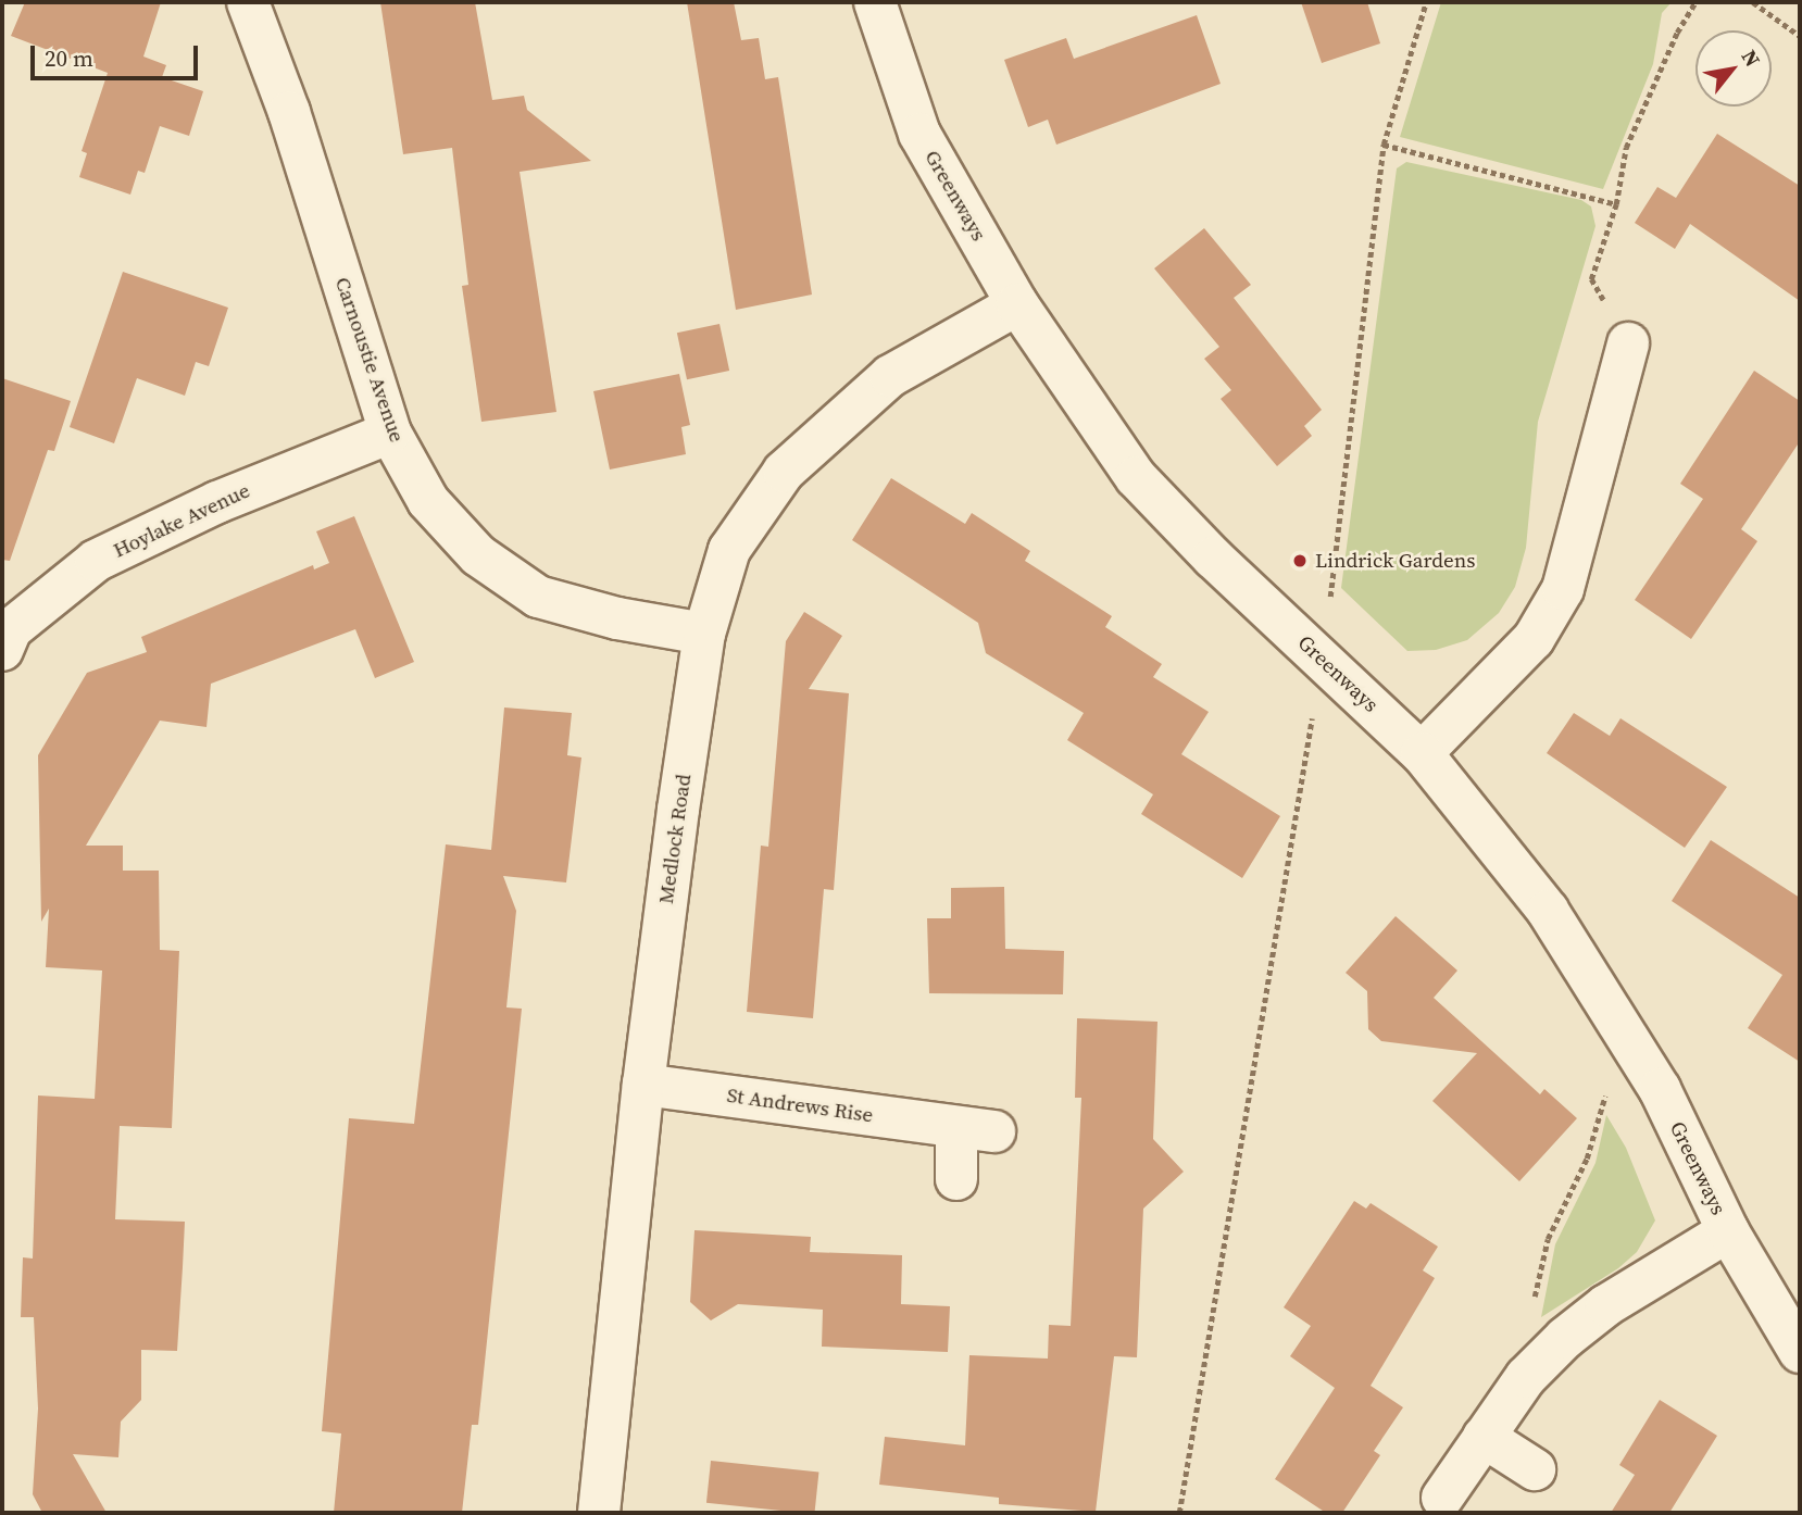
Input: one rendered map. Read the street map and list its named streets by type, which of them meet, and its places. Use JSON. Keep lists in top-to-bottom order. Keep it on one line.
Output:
{"streets":{"street":["Greenways","Carnoustie Avenue","Hoylake Avenue","Medlock Road","St Andrews Rise"]},"crossings":[["Greenways","Medlock Road"],["Carnoustie Avenue","Hoylake Avenue"],["Carnoustie Avenue","Medlock Road"],["Medlock Road","St Andrews Rise"]],"places":["Lindrick Gardens"],"scale_bar":"20 m","north":"top right"}
